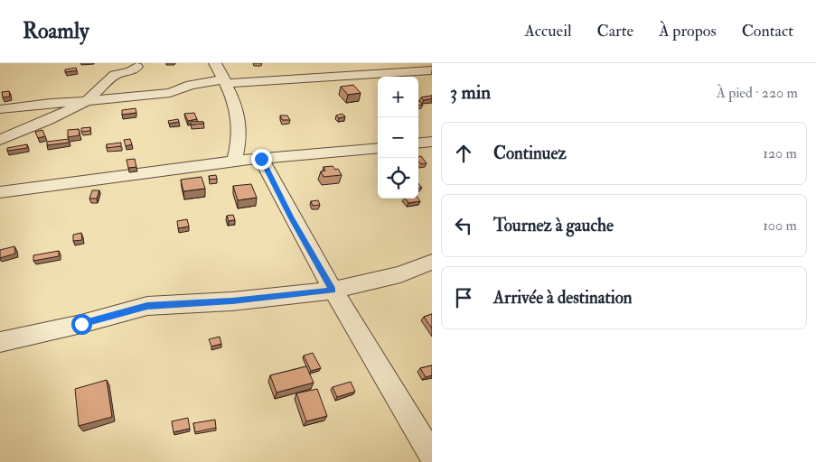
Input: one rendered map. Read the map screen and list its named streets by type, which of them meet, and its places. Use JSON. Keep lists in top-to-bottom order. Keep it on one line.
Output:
{"page":{"header":"Roamly","nav":["Accueil","Carte","À propos","Contact"],"heading":["3 min","À pied · 220 m"],"map_buttons":["+","−"],"list":[["Continuez","120 m"],["Tournez à gauche","100 m"],"Arrivée à destination"]}}
